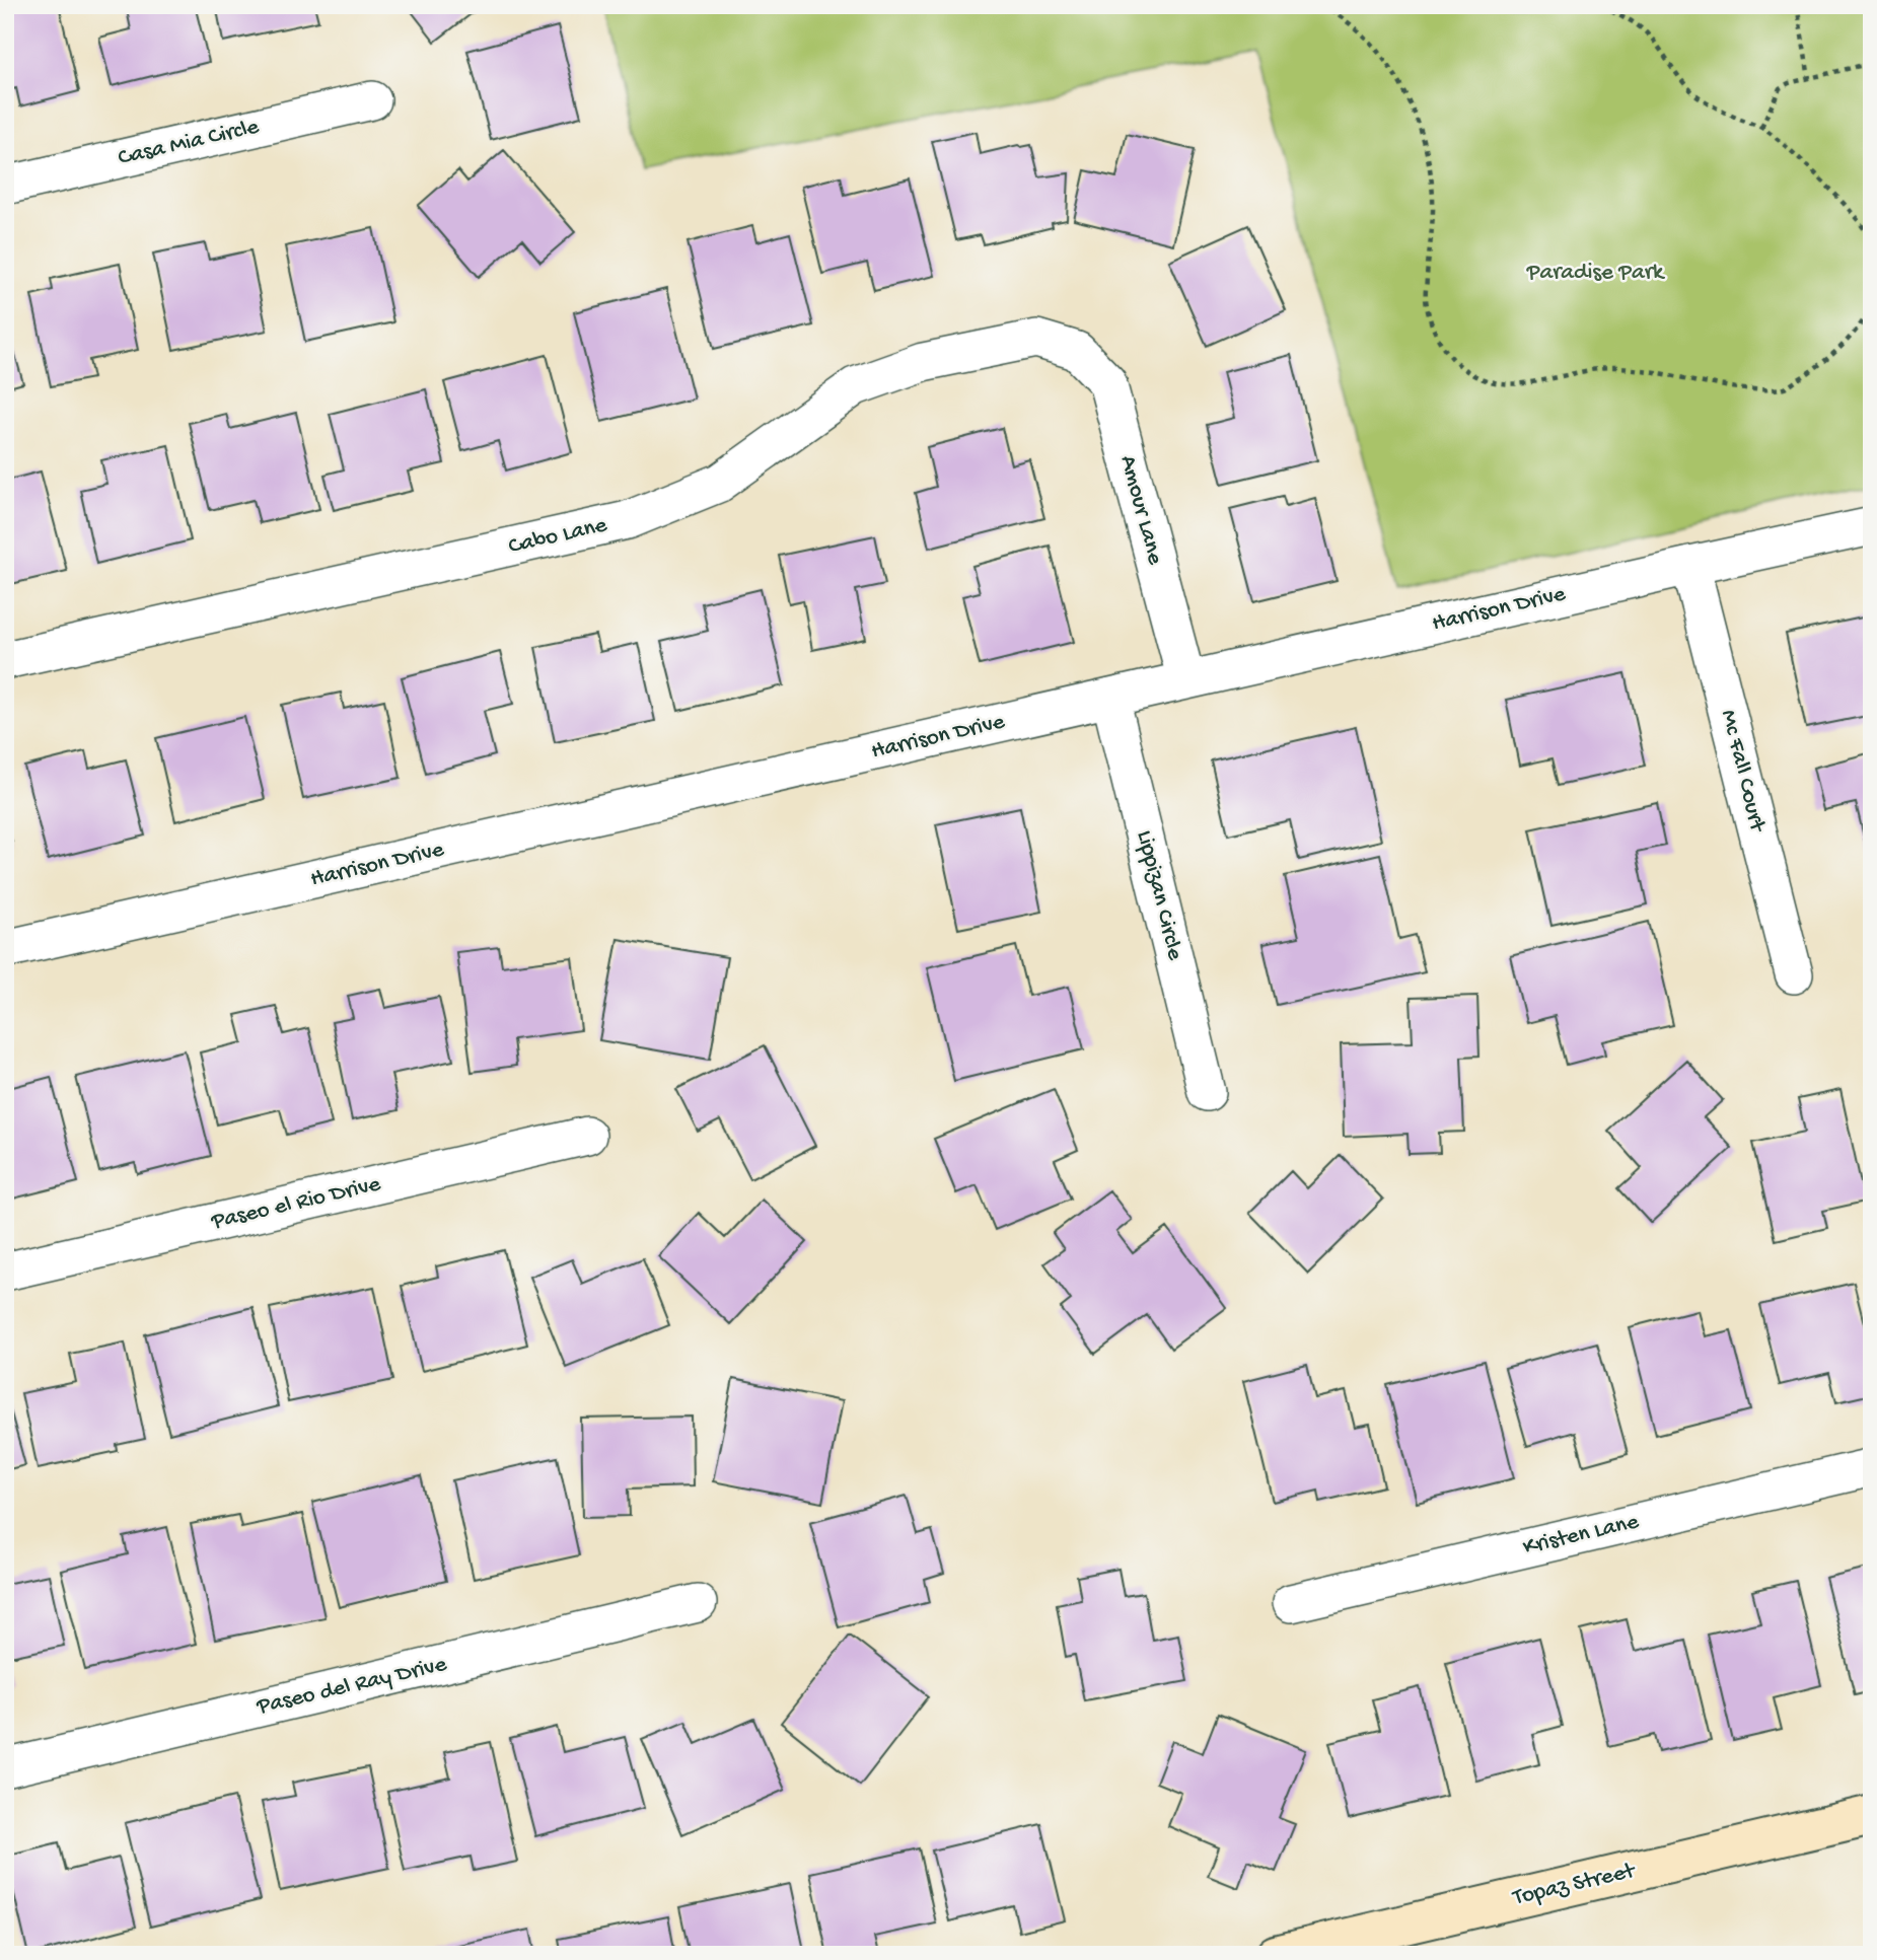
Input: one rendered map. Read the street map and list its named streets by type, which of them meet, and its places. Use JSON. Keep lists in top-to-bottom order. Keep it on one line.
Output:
{"streets":{"street":["Casa Mia Circle","Amour Lane","Cabo Lane","Harrison Drive","Mc Fall Court","Lippizan Circle","Paseo el Rio Drive","Kristen Lane","Paseo del Ray Drive","Topaz Street"]},"crossings":[["Amour Lane","Cabo Lane"],["Amour Lane","Harrison Drive"],["Harrison Drive","Mc Fall Court"],["Harrison Drive","Lippizan Circle"]],"parks":["Paradise Park"]}
